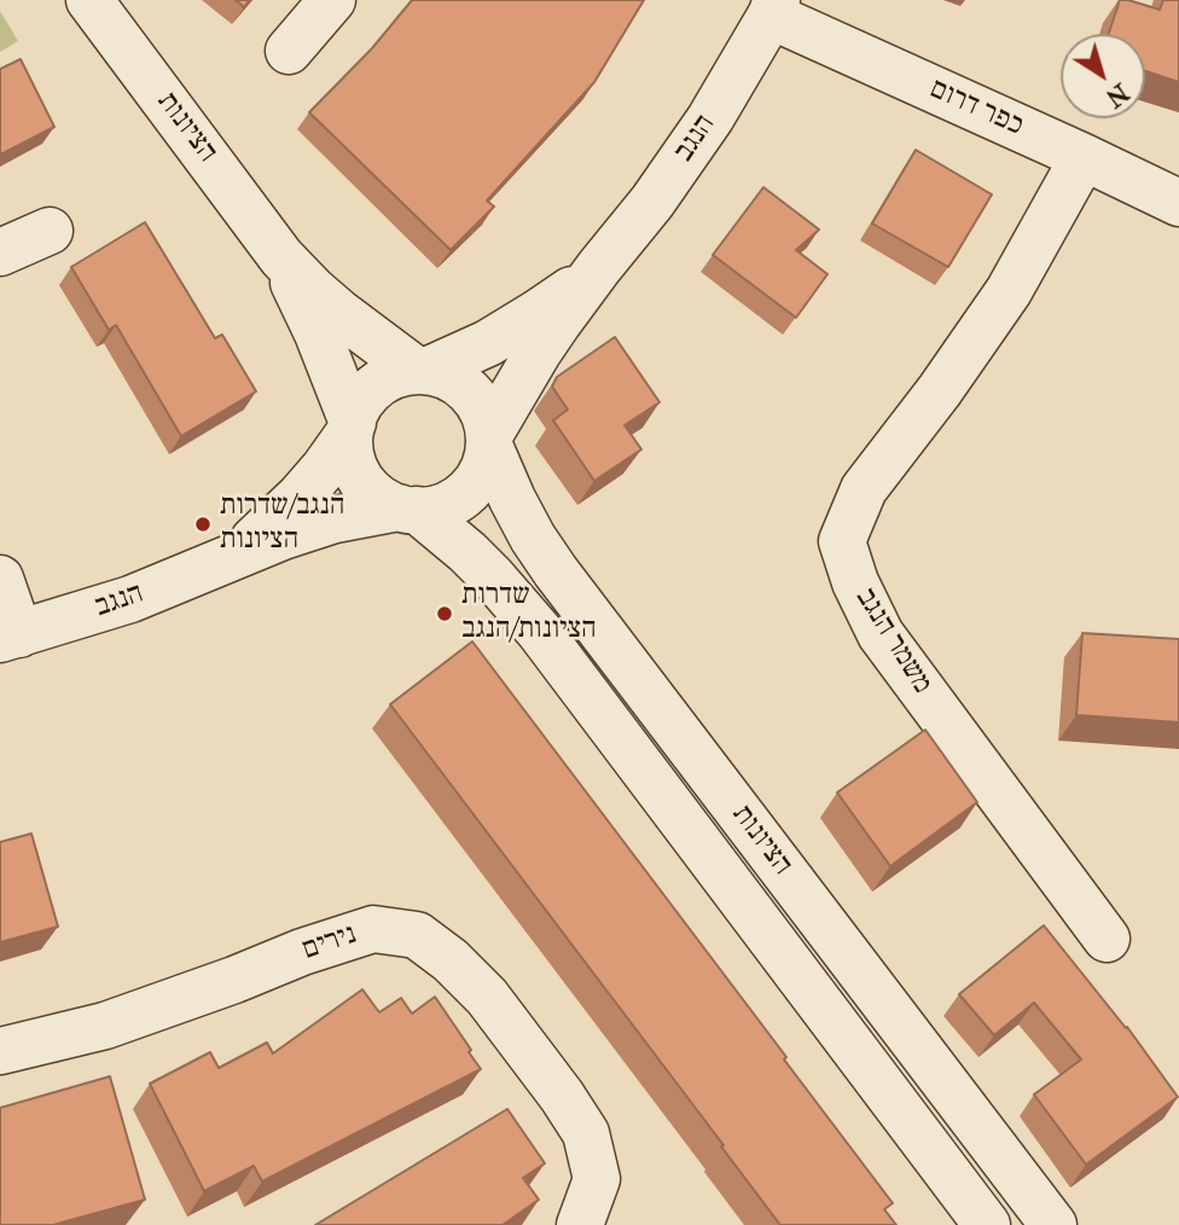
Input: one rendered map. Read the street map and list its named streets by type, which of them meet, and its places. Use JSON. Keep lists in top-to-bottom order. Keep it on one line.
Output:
{"streets":{"street":["כפר דרום","הציונות","הנגב","משמר הנגב","נירים"]},"crossings":[["כפר דרום","הנגב"],["כפר דרום","משמר הנגב"],["הציונות","הנגב"]],"places":["הנגב/שדרות הציונות","שדרות הציונות/הנגב"],"north":"bottom right"}
